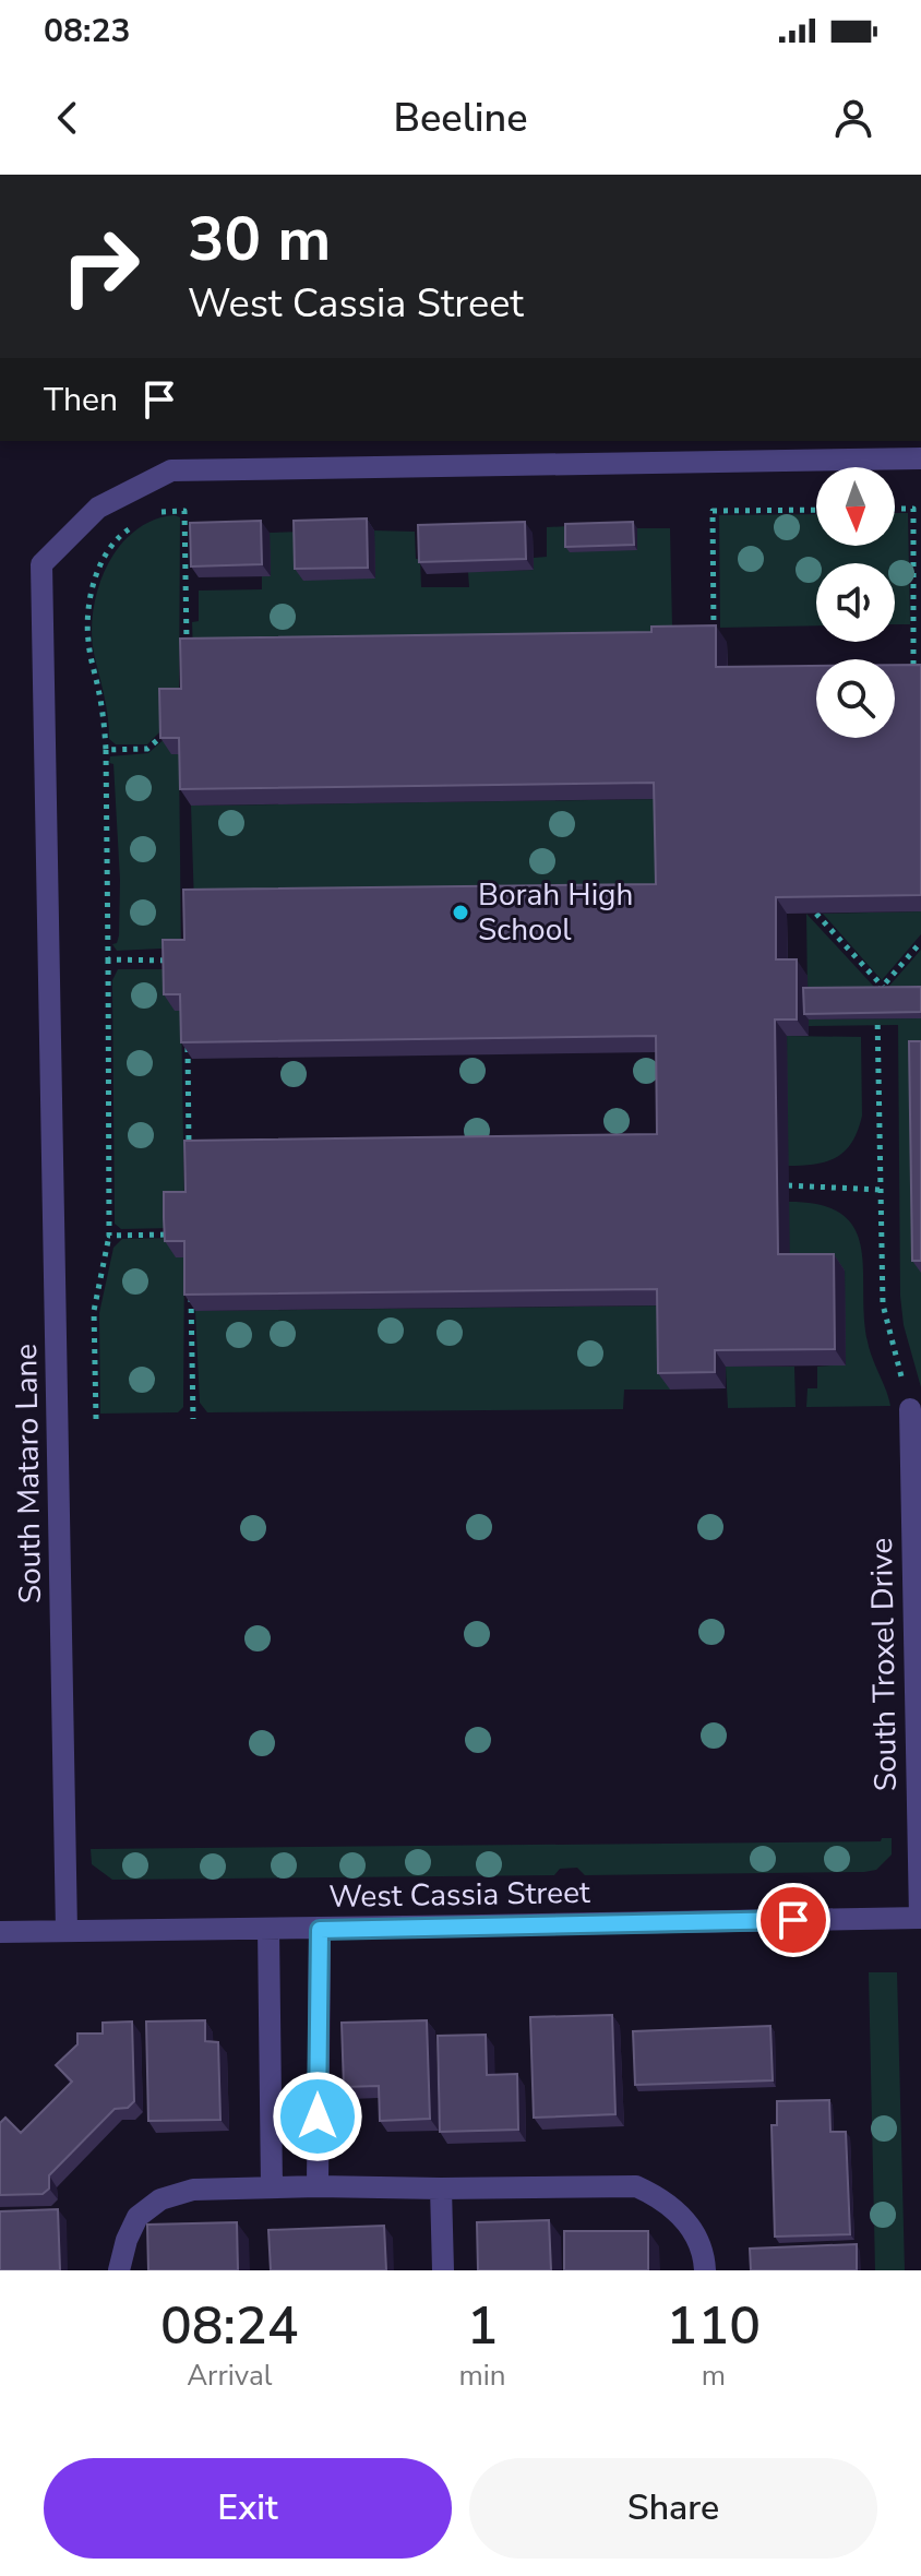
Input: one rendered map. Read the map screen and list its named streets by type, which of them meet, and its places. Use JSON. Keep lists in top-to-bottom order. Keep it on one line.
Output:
{"streets":{"street":["South Mataro Lane","South Troxel Drive","West Cassia Street"]},"crossings":[["South Mataro Lane","West Cassia Street"],["South Troxel Drive","West Cassia Street"]],"places":["Borah High School"],"north":"bottom","page":{"status":"08:23","header":"Beeline","turn":["30 m","West Cassia Street"],"then":"Then","eta":["08:24","Arrival","1","min","110","m"],"buttons":["Exit","Share"]}}
